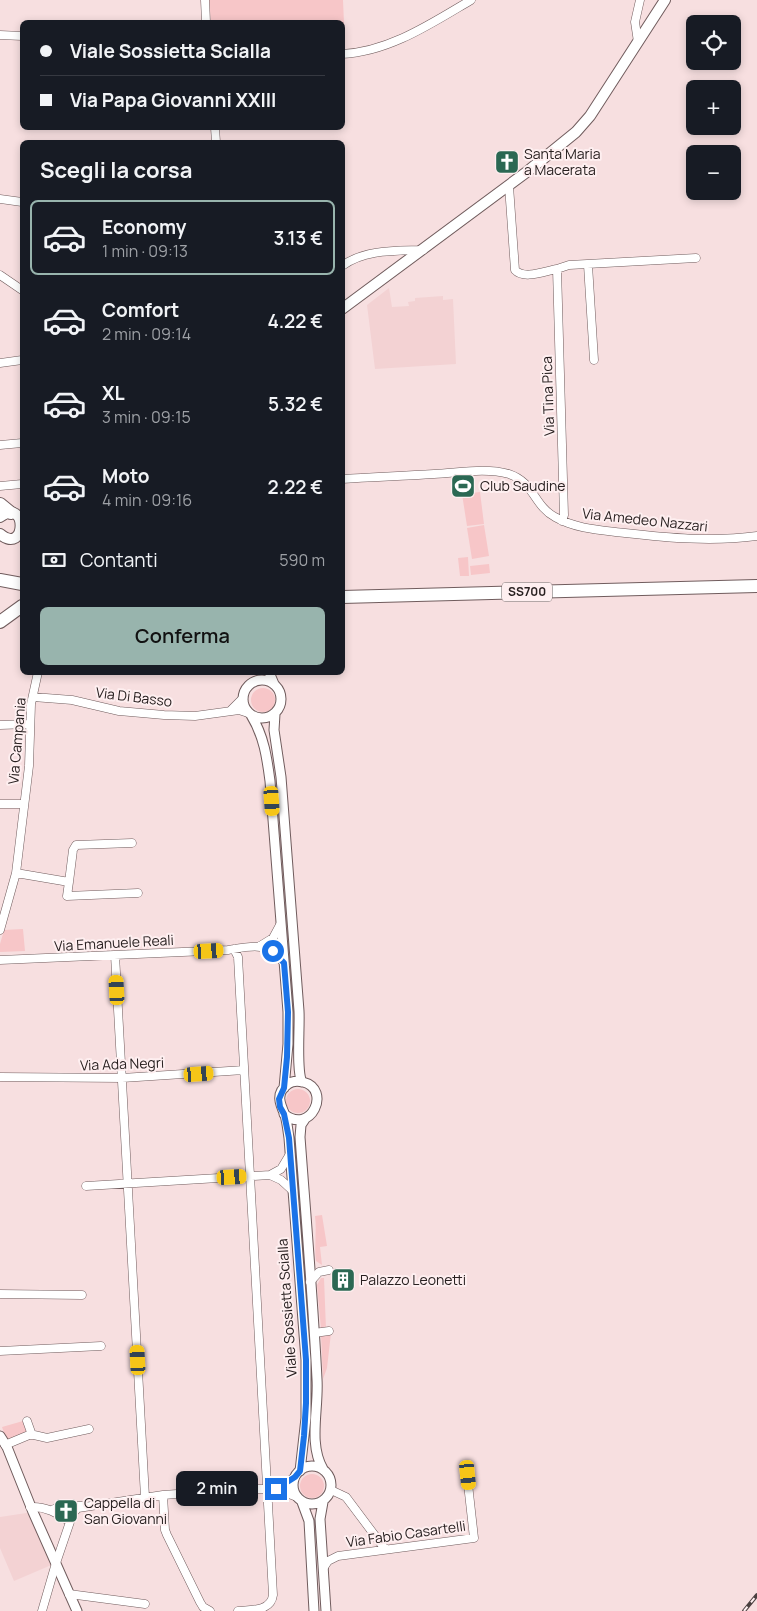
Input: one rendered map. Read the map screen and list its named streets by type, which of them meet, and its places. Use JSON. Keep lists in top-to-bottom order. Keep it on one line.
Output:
{"streets":{"highway":["SS700"],"street":["Via Tina Pica","Via Amedeo Nazzari","Via Di Basso","Via Campania","Via Emanuele Reali","Via Ada Negri","Viale Sossietta Scialla","Via Fabio Casartelli"]},"crossings":[["Via Tina Pica","Via Amedeo Nazzari"],["Via Di Basso","Via Campania"],["Via Di Basso","Viale Sossietta Scialla"]],"places":{"church":["Santa Maria a Macerata","Cappella di San Giovanni"],"sports":["Club Saudine"],"building":["Palazzo Leonetti"]},"page":{"map_buttons":["+","−"],"banner":["Viale Sossietta Scialla","Via Papa Giovanni XXIII"],"heading":"Scegli la corsa","list":[{"name":"Economy","note":"1 min · 09:13","value":"3.13 €"},{"name":"Comfort","note":"2 min · 09:14","value":"4.22 €"},{"name":"XL","note":"3 min · 09:15","value":"5.32 €"},{"name":"Moto","note":"4 min · 09:16","value":"2.22 €"}],"pay":["Contanti","590 m"],"buttons":"Conferma","bubble":"2 min"}}
